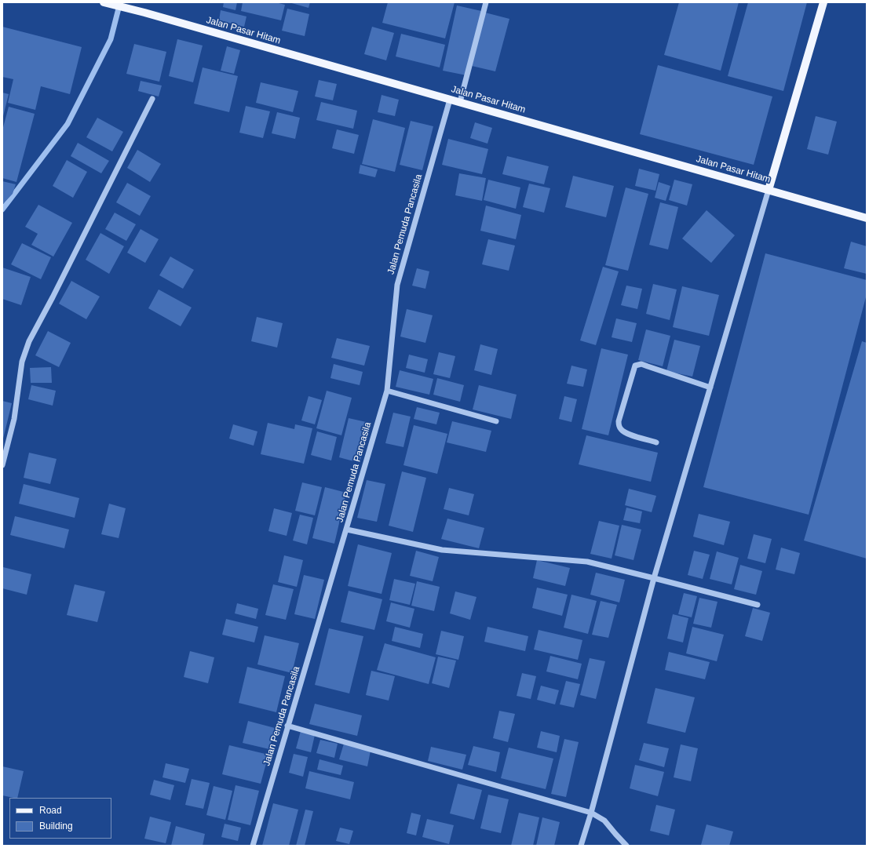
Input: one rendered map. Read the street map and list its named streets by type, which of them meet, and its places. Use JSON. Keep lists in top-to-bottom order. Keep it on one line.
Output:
{"streets":{"main road":["Jalan Pasar Hitam"],"street":["Jalan Pemuda Pancasila"]},"crossings":[["Jalan Pasar Hitam","Jalan Pemuda Pancasila"]],"legend":["Road","Building"]}
